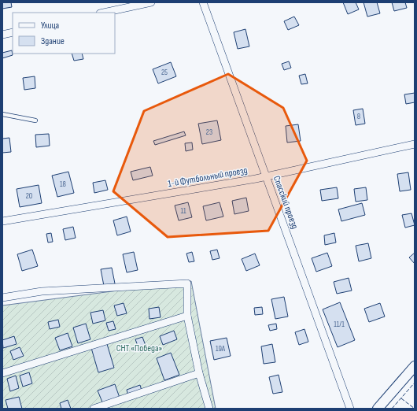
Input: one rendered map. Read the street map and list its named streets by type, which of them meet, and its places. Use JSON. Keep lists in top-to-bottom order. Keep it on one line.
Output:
{"streets":{"street":["1-й Футбольный проезд","Спасский проезд"]},"crossings":[["1-й Футбольный проезд","Спасский проезд"]],"parks":["СНТ «Победа»"],"house_numbers":["25","8","23","18","20","11","11/1","19А"],"legend":["Улица","Здание"]}
